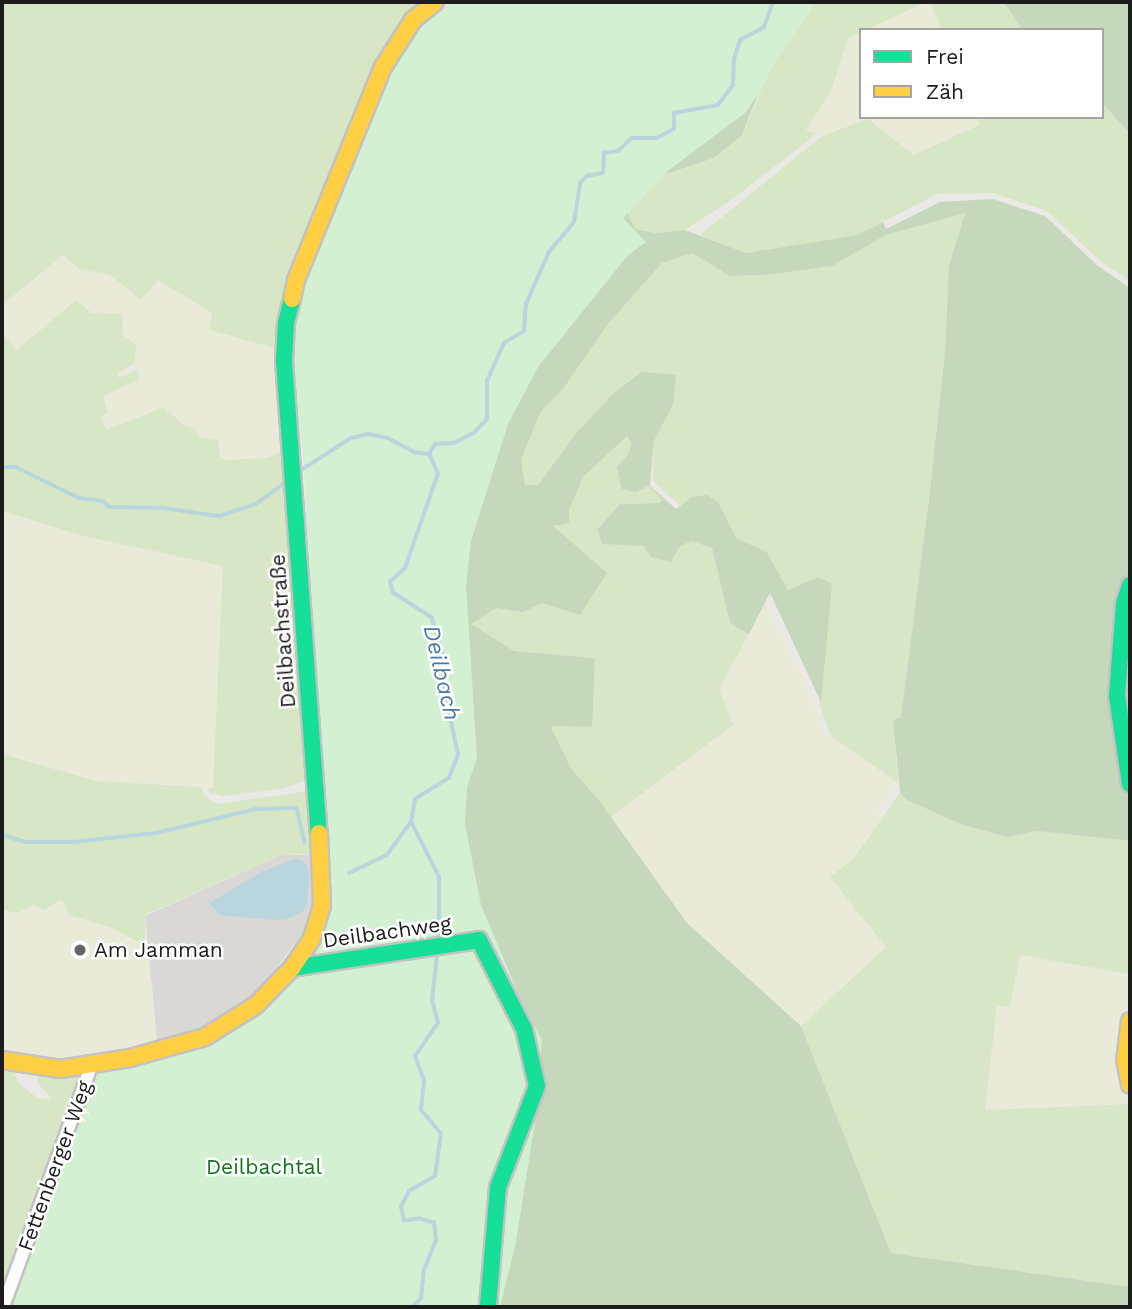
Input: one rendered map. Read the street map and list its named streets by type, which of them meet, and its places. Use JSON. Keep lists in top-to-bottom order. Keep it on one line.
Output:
{"streets":{"street":["Deilbachstraße","Deilbachweg","Fettenberger Weg"]},"crossings":[["Deilbachstraße","Deilbachweg"],["Deilbachstraße","Fettenberger Weg"]],"water":["Deilbach"],"parks":["Deilbachtal"],"places":["Am Jamman"],"legend":["Frei","Zäh"]}
